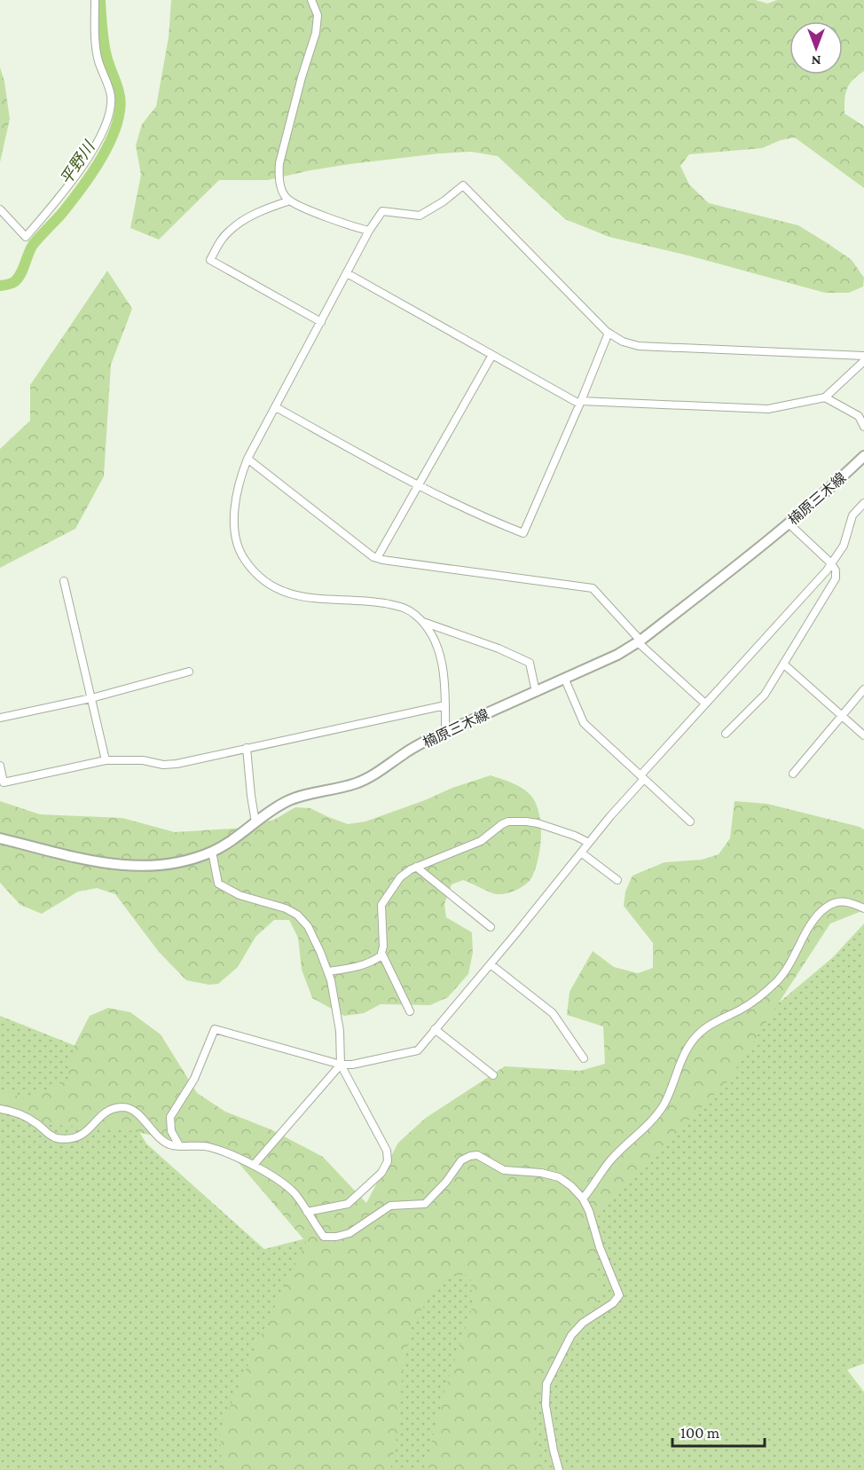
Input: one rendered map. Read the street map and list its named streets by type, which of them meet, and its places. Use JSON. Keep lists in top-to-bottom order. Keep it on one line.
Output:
{"streets":{"main road":["楠原三木線"]},"water":["平野川"],"scale_bar":"100 m","north":"bottom"}
